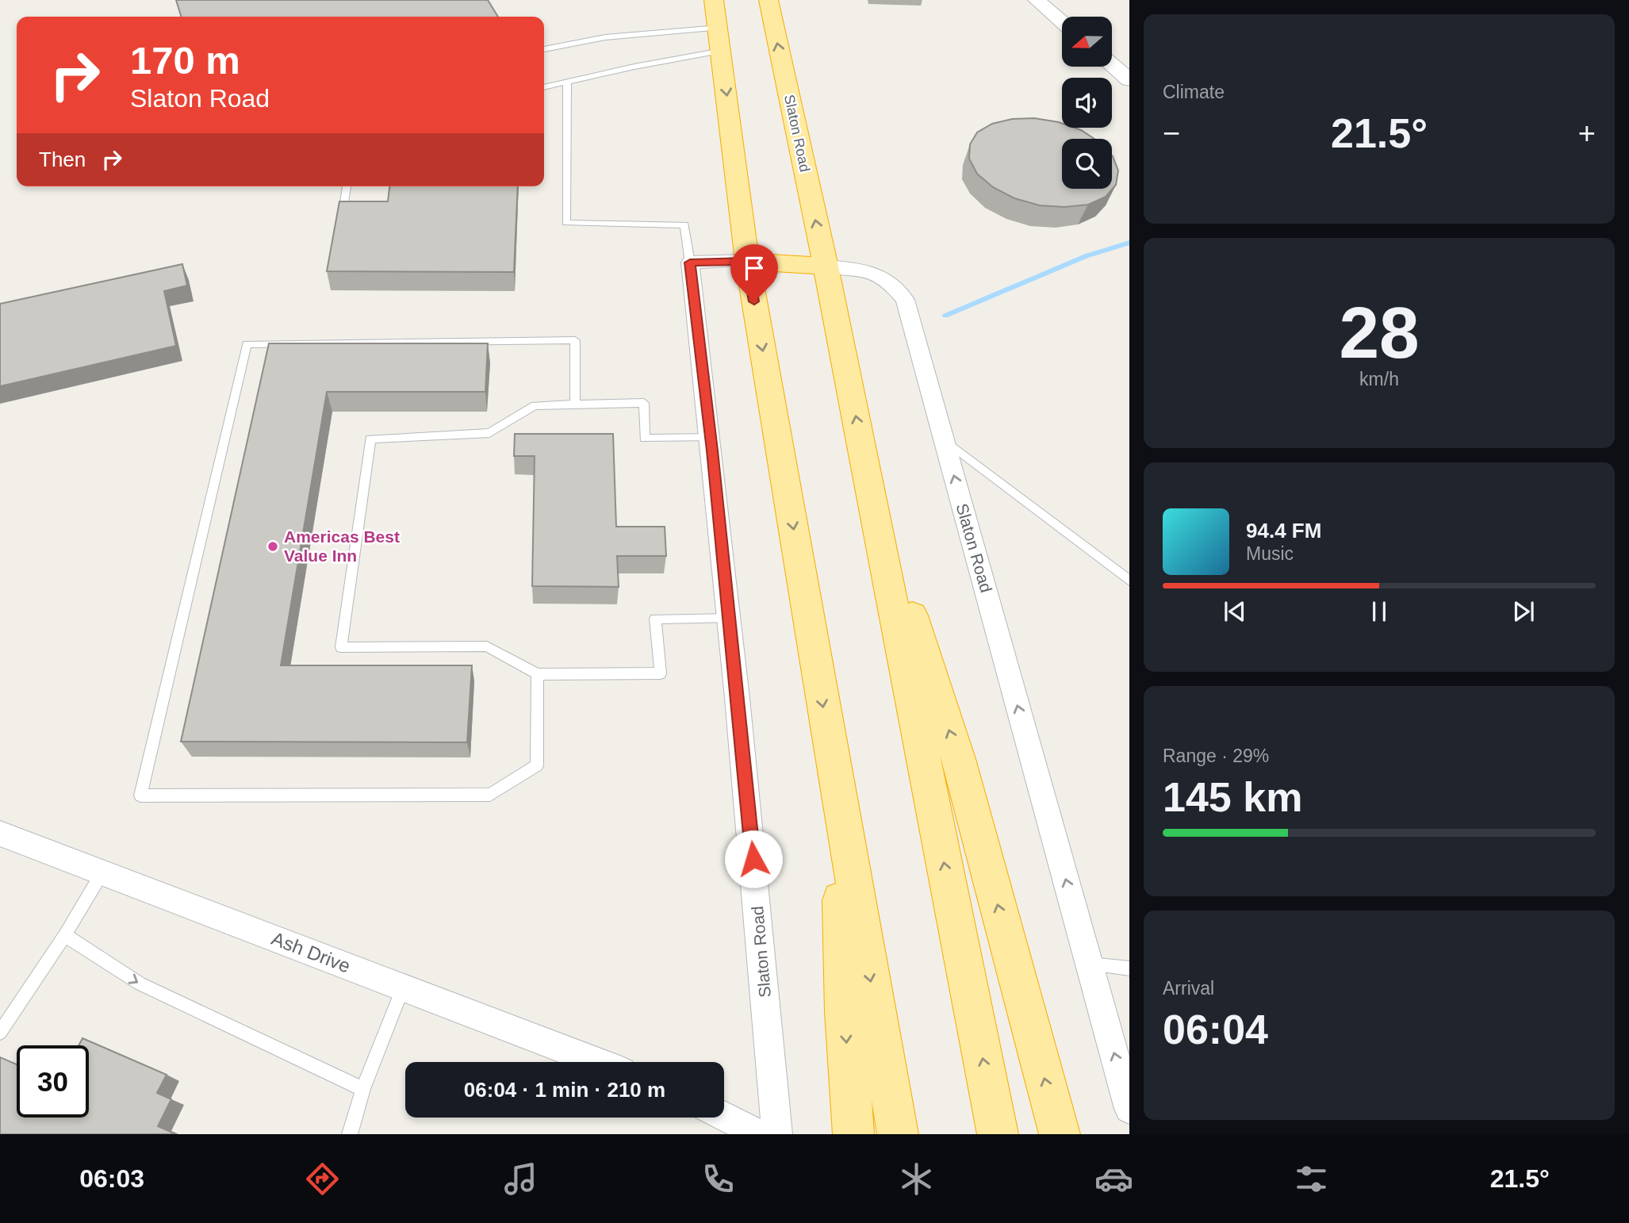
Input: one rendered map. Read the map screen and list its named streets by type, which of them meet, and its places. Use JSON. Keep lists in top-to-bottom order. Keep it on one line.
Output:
{"streets":{"highway":["Slaton Road"],"street":["Ash Drive"]},"places":["Americas Best Value Inn"],"north":"left","page":{"tile":["Climate",["28","km/h"],["Range · 29%","145 km"],["Arrival","06:04"]],"turn":["170 m","Slaton Road"],"heat":["−","21.5°","+"],"then":"Then","song":["94.4 FM","Music"],"limit":"30","trip":"06:04 · 1 min · 210 m","tabs":["06:03","21.5°"]}}
